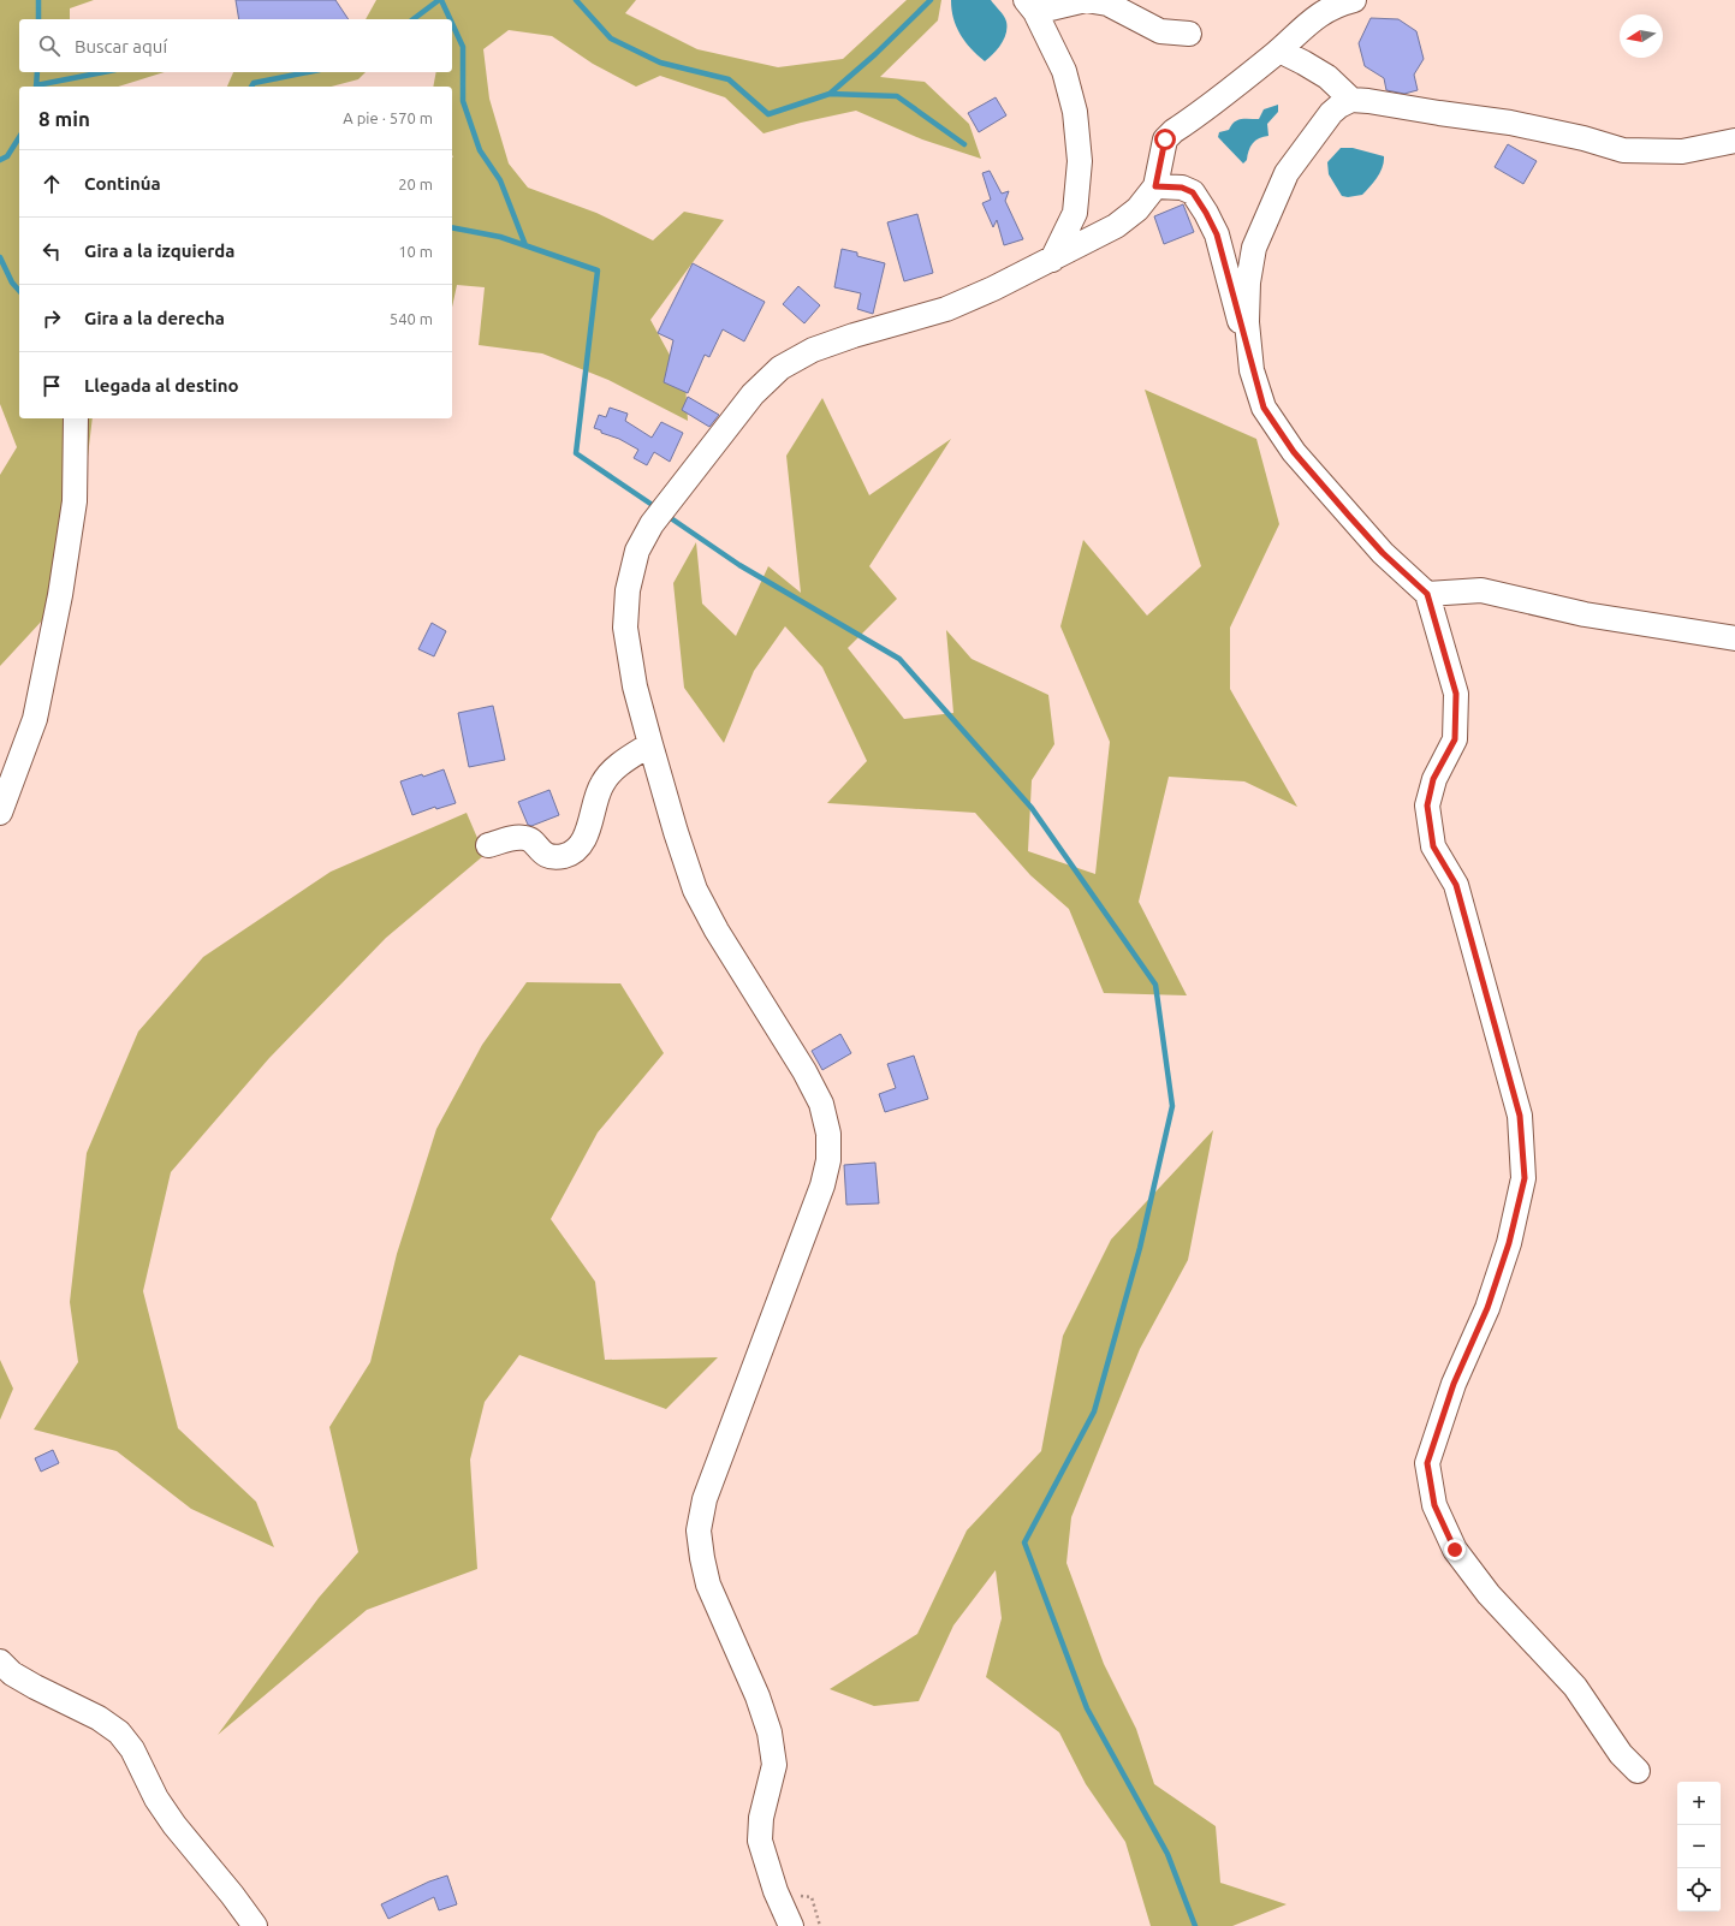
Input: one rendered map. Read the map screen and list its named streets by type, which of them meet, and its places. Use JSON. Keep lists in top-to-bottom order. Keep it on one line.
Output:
{"north":"left","page":{"search":"Buscar aquí","heading":["8 min","A pie · 570 m"],"list":[["Continúa","20 m"],["Gira a la izquierda","10 m"],["Gira a la derecha","540 m"],"Llegada al destino"],"map_buttons":["+","−"]}}
